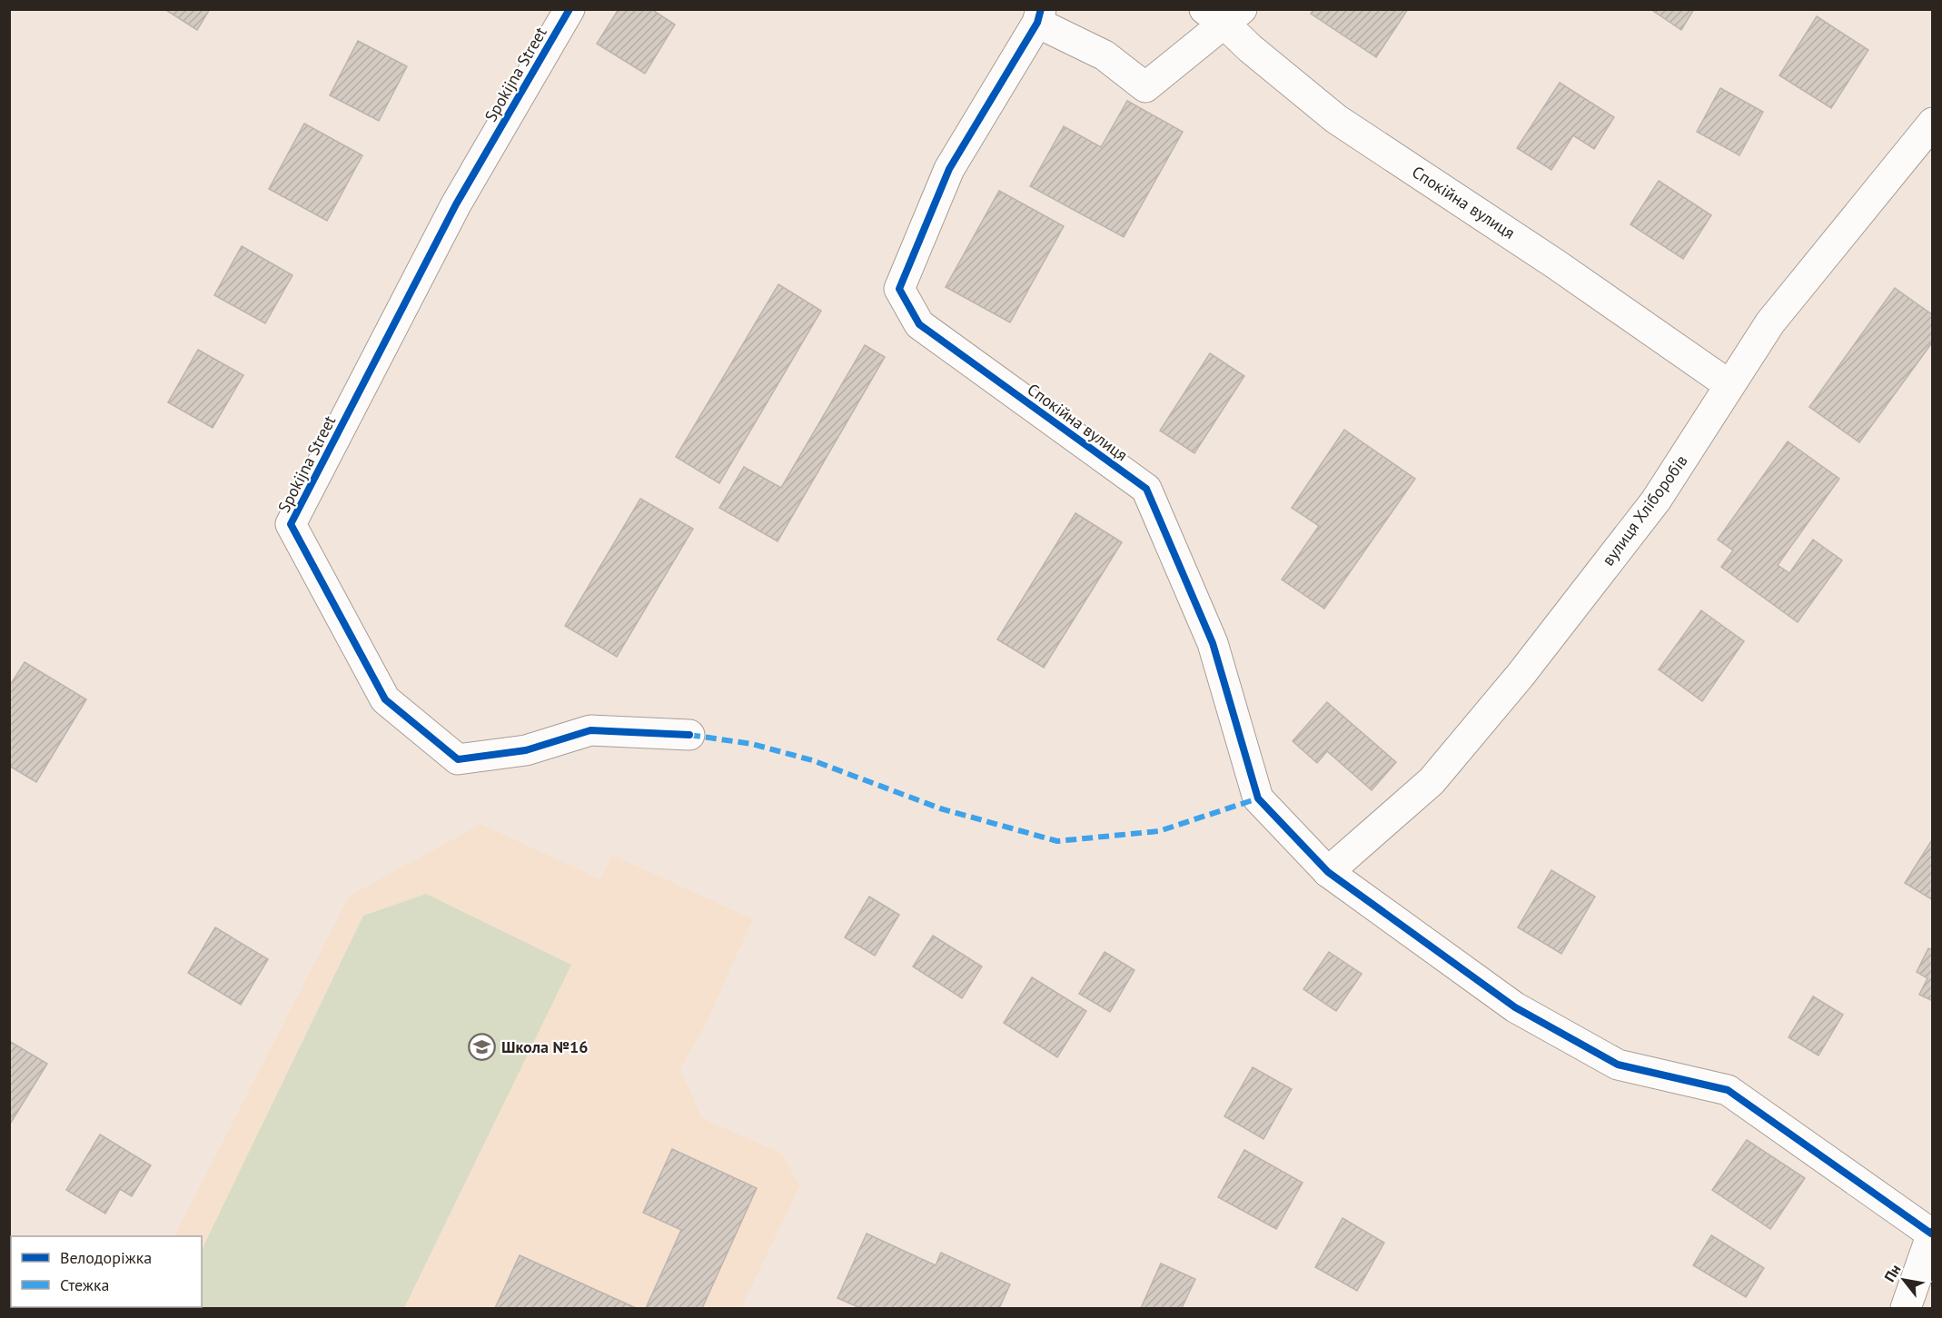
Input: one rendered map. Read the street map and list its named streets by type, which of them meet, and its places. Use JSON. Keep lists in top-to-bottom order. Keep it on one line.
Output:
{"streets":{"street":["Spokijna Street","Спокійна вулиця","вулиця Хліборобів"]},"crossings":[["Спокійна вулиця","вулиця Хліборобів"]],"places":{"school or university":["Школа №16"]},"legend":["Велодоріжка","Стежка"],"north":"top left"}
